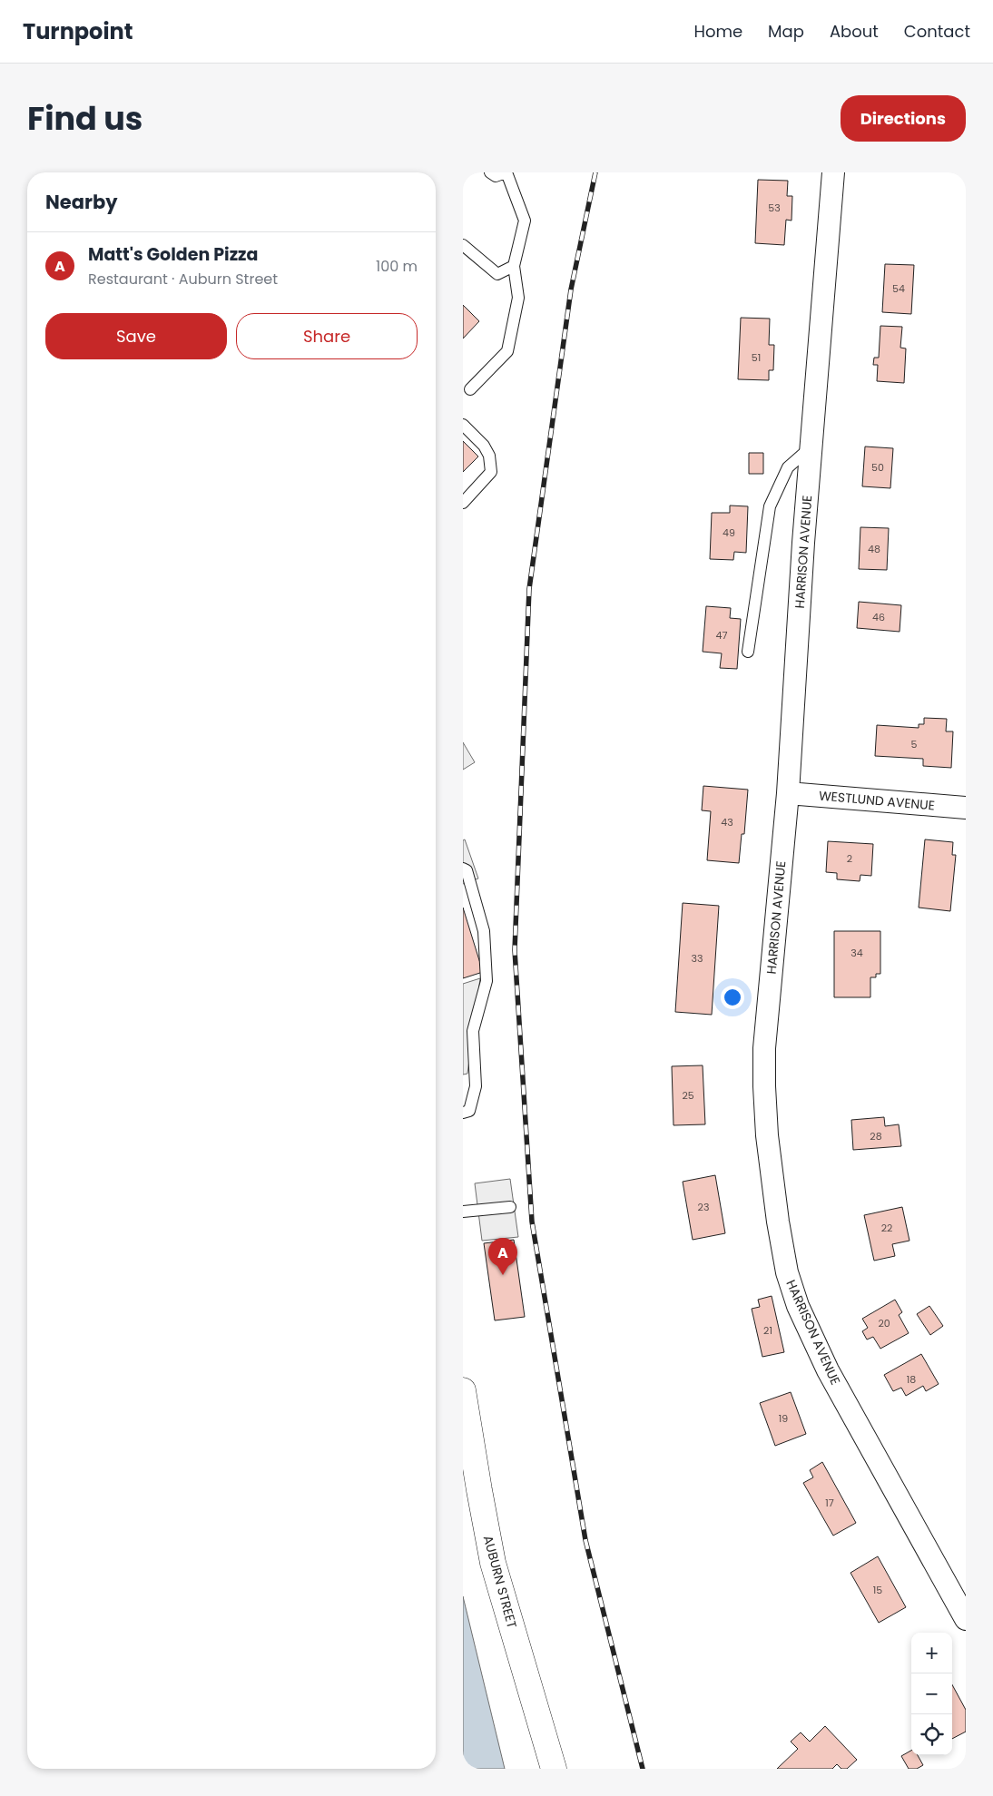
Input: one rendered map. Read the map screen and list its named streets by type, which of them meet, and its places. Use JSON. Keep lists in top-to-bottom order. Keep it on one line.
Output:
{"streets":{"street":["HARRISON AVENUE","WESTLUND AVENUE","AUBURN STREET"]},"crossings":[["HARRISON AVENUE","WESTLUND AVENUE"]],"house_numbers":["53","54","51","50","49","48","46","47","5","43","2","34","33","25","28","23","22","20","21","18","19","17","15"],"page":{"header":"Turnpoint","nav":["Home","Map","About","Contact"],"title":"Find us","buttons":["Directions",["Save","Share"]],"heading":"Nearby","list":[{"mark":"A","name":"Matt's Golden Pizza","note":"Restaurant · Auburn Street","value":"100 m"}],"pins":"A","map_buttons":["+","−"]}}
